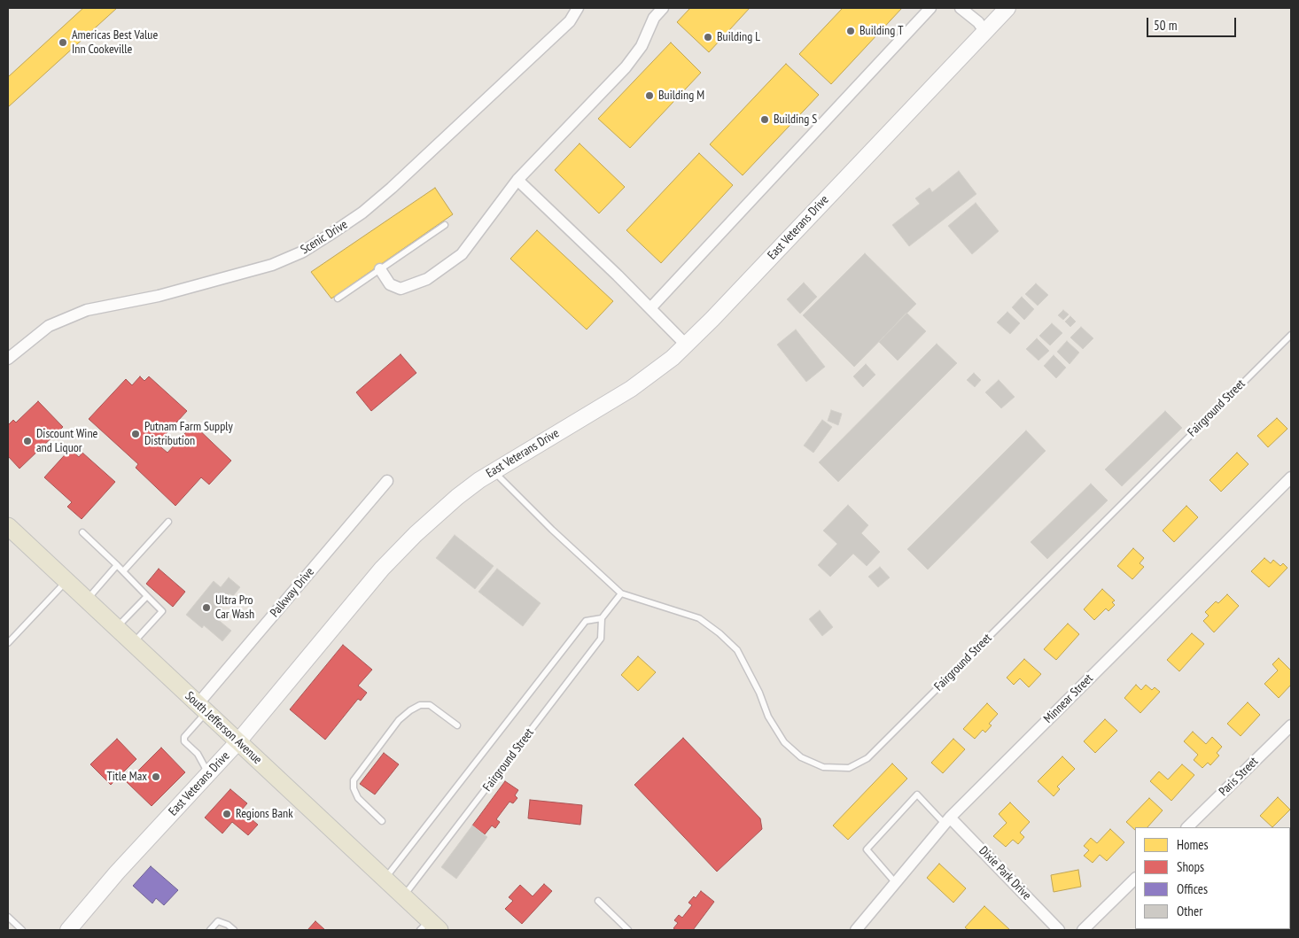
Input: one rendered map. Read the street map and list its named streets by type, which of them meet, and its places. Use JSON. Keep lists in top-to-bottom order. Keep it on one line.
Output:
{"streets":{"main road":["South Jefferson Avenue"],"street":["East Veterans Drive","Scenic Drive","Palkway Drive","Minnear Street","Paris Street","Dixie Park Drive"],"lane":["Fairground Street"]},"crossings":[["East Veterans Drive","Fairground Street"],["East Veterans Drive","South Jefferson Avenue"],["Fairground Street","South Jefferson Avenue"],["Palkway Drive","South Jefferson Avenue"],["Minnear Street","Dixie Park Drive"]],"places":["Building T","Building L","Americas Best Value Inn Cookeville","Building M","Building S","Putnam Farm Supply Distribution","Discount Wine and Liquor","Ultra Pro Car Wash","Title Max","Regions Bank"],"legend":["Homes","Shops","Offices","Other"],"scale_bar":"50 m"}
